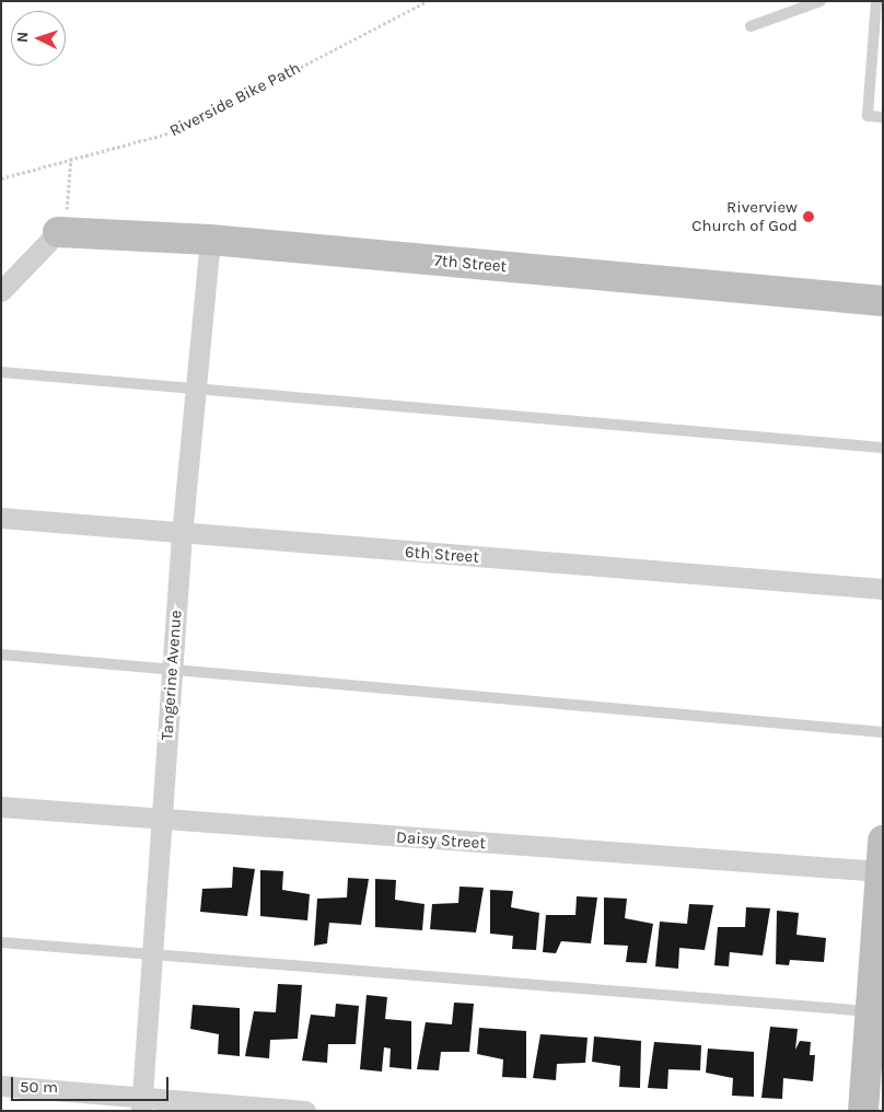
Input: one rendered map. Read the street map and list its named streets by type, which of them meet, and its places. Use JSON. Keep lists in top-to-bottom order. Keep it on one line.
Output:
{"streets":{"street":["7th Street","6th Street","Tangerine Avenue","Daisy Street"],"path":["Riverside Bike Path"]},"crossings":[["7th Street","Tangerine Avenue"],["6th Street","Tangerine Avenue"],["Tangerine Avenue","Daisy Street"]],"places":["Riverview Church of God"],"scale_bar":"50 m","north":"left"}
